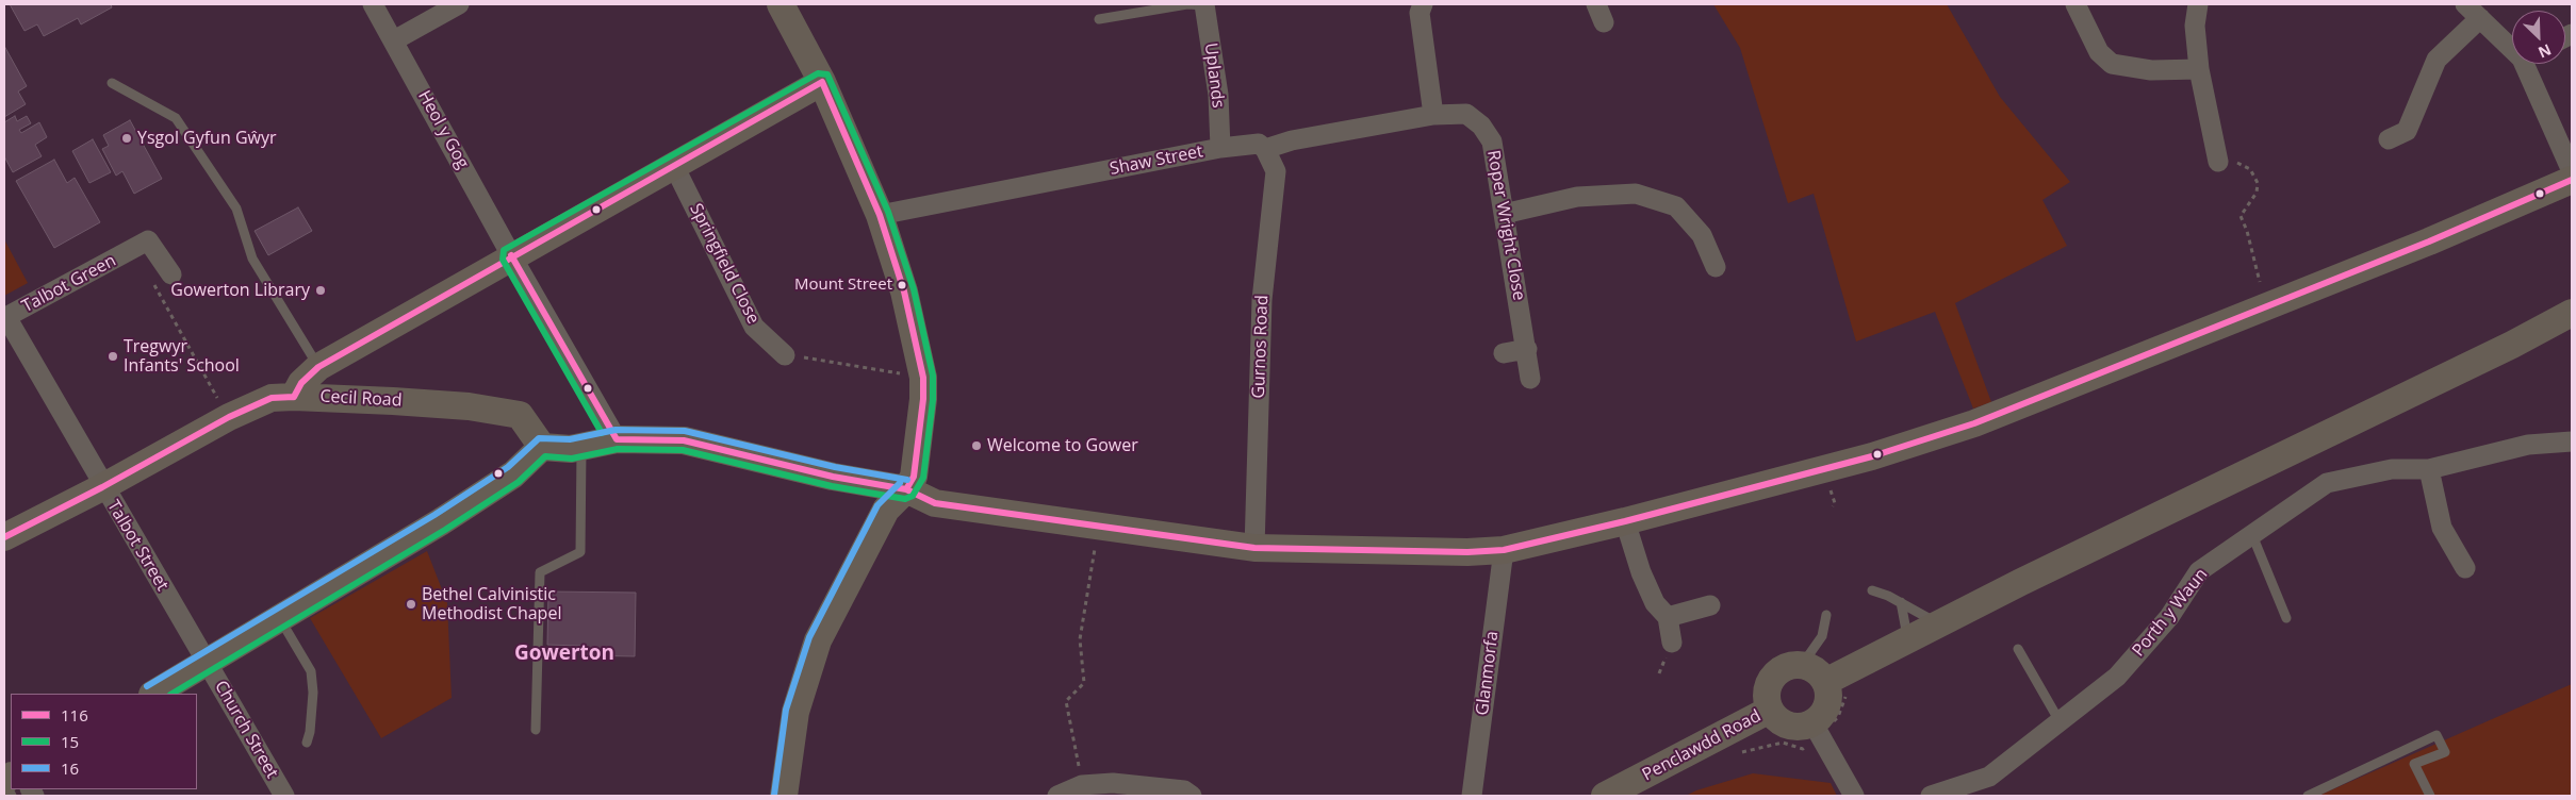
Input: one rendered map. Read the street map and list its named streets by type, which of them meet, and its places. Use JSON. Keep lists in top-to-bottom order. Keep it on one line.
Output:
{"streets":{"street":["Uplands","Heol y Gog","Shaw Street","Roper Wright Close","Springfield Close","Talbot Green","Gurnos Road","Cecil Road","Talbot Street","Porth y Waun","Glanmorfa","Church Street","Penclawdd Road"]},"crossings":[["Uplands","Shaw Street"],["Shaw Street","Roper Wright Close"],["Shaw Street","Gurnos Road"],["Talbot Green","Talbot Street"],["Cecil Road","Talbot Street"],["Talbot Street","Church Street"]],"districts":["Gowerton"],"places":["Ysgol Gyfun Gŵyr","Mount Street","Gowerton Library","Tregwyr Infants' School","Welcome to Gower","Bethel Calvinistic Methodist Chapel"],"lines":["transit line 15","transit line 116","transit line 16"],"legend":["116","15","16"],"north":"bottom right"}
